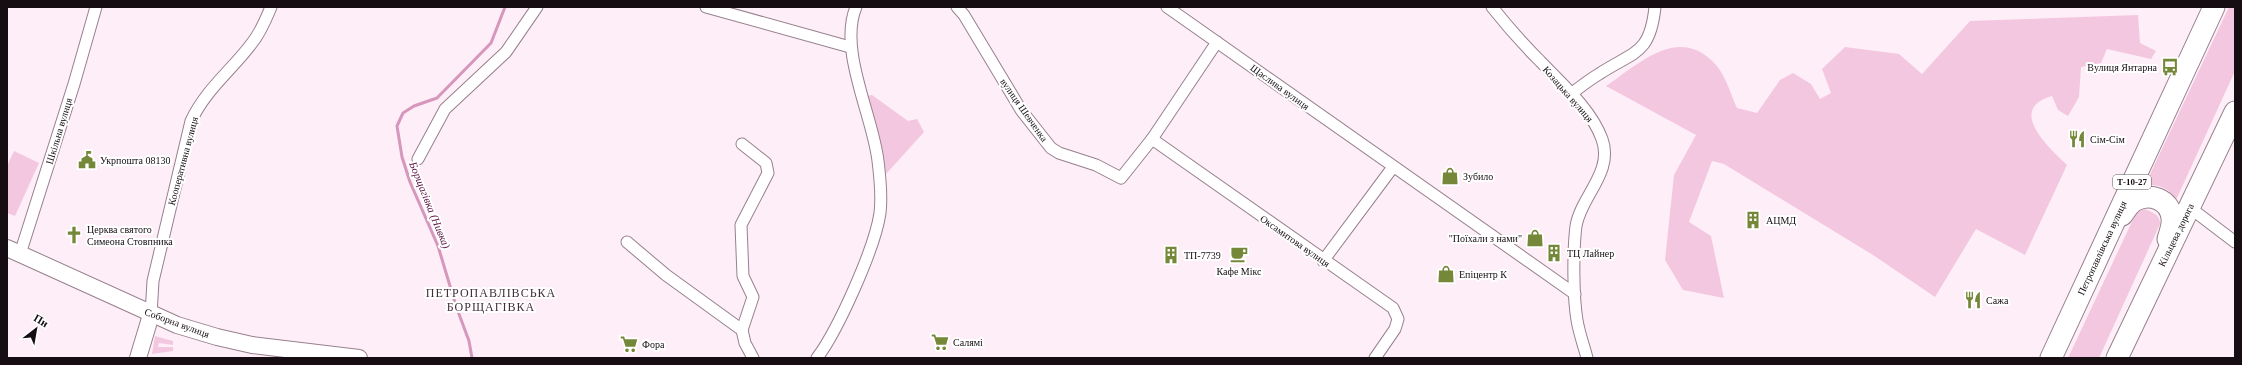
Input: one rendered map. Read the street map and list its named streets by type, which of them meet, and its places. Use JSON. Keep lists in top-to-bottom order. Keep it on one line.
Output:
{"streets":{"highway":["Т-10-27","Кільцева дорога","Петропавлівська вулиця"],"main road":["Соборна вулиця"],"street":["Щаслива вулиця","Козацька вулиця","вулиця Шевченка","Шкільна вулиця","Кооперативна вулиця","Оксамитова вулиця"]},"crossings":[["Щаслива вулиця","Козацька вулиця"],["Щаслива вулиця","вулиця Шевченка"],["вулиця Шевченка","Оксамитова вулиця"],["Шкільна вулиця","Соборна вулиця"],["Кооперативна вулиця","Соборна вулиця"]],"districts":["ПЕТРОПАВЛІВСЬКА БОРЩАГІВКА"],"water":["Борщагівка (Нивка)"],"places":{"bus stop":["Вулиця Янтарна"],"restaurant":["Сім-Сім","Сажа"],"public building":["Укрпошта 08130"],"shop":["Зубило","\"Поїхали з нами\"","Епіцентр К"],"building":["АЦМД","ТЦ Лайнер","ТП-7739"],"church":["Церква святого Симеона Стовпника"],"cafe":["Кафе Мікс"],"supermarket":["Салямі","Фора"]},"north":"top right"}
